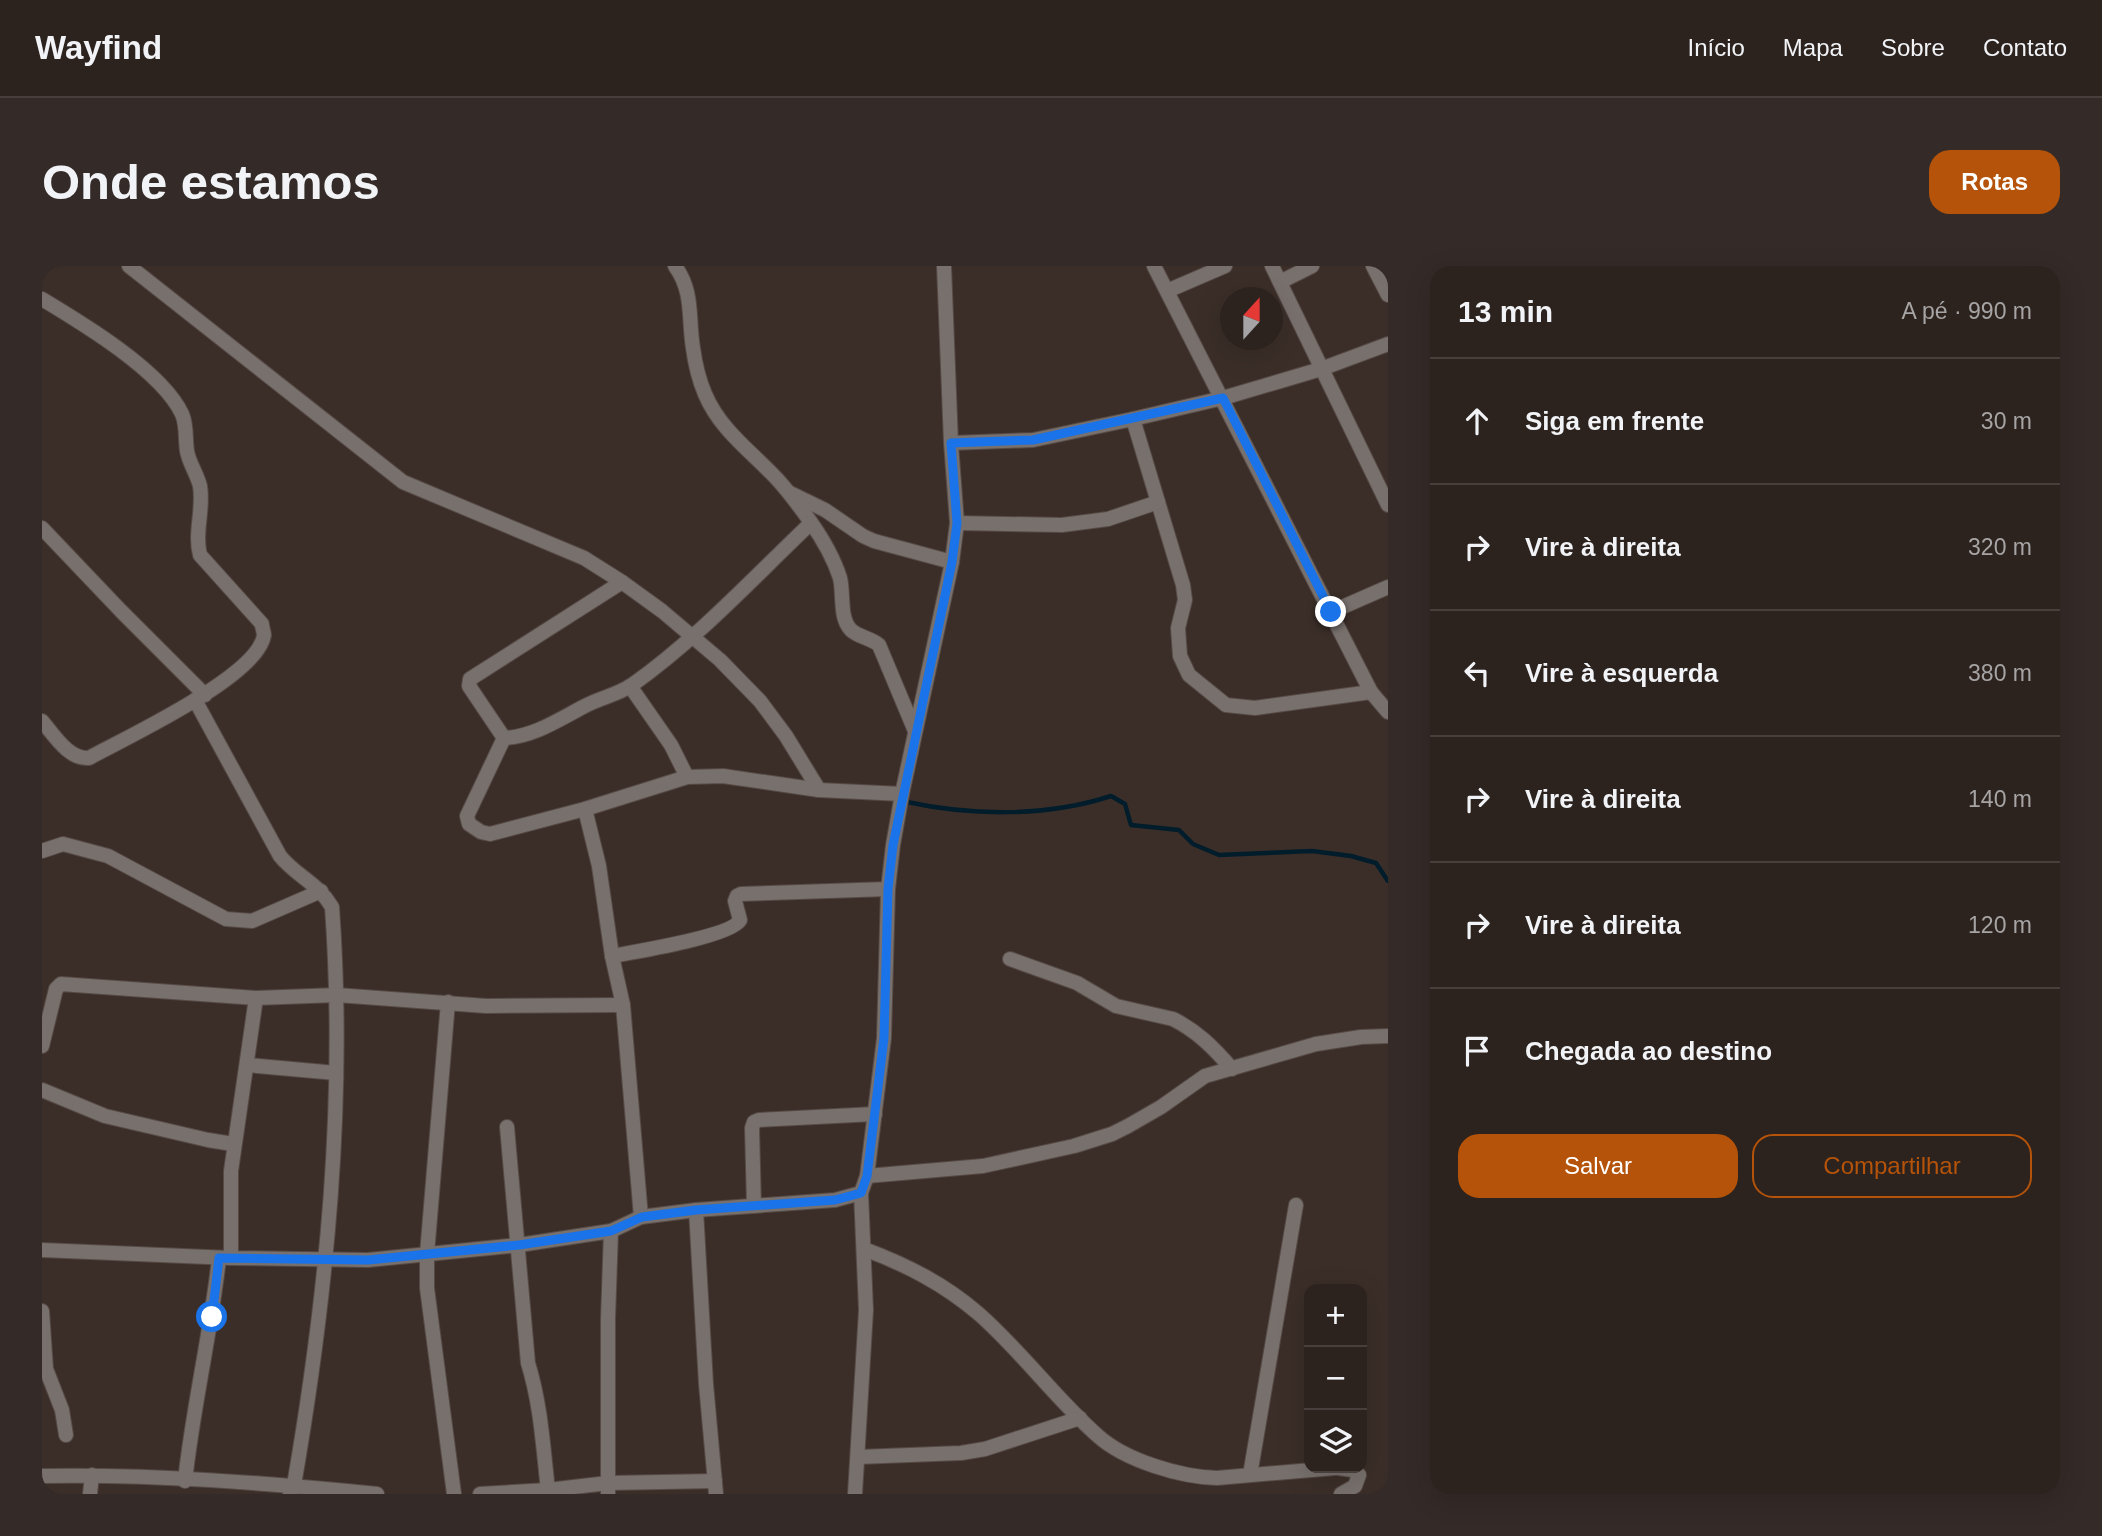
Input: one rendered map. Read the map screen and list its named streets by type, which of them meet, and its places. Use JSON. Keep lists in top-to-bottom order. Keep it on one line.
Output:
{"north":"top","page":{"header":"Wayfind","nav":["Início","Mapa","Sobre","Contato"],"buttons":["Rotas",["Salvar","Compartilhar"]],"title":"Onde estamos","heading":["13 min","A pé · 990 m"],"list":[["Siga em frente","30 m"],["Vire à direita","320 m"],["Vire à esquerda","380 m"],["Vire à direita","140 m"],["Vire à direita","120 m"],"Chegada ao destino"],"map_buttons":["+","−"]}}
